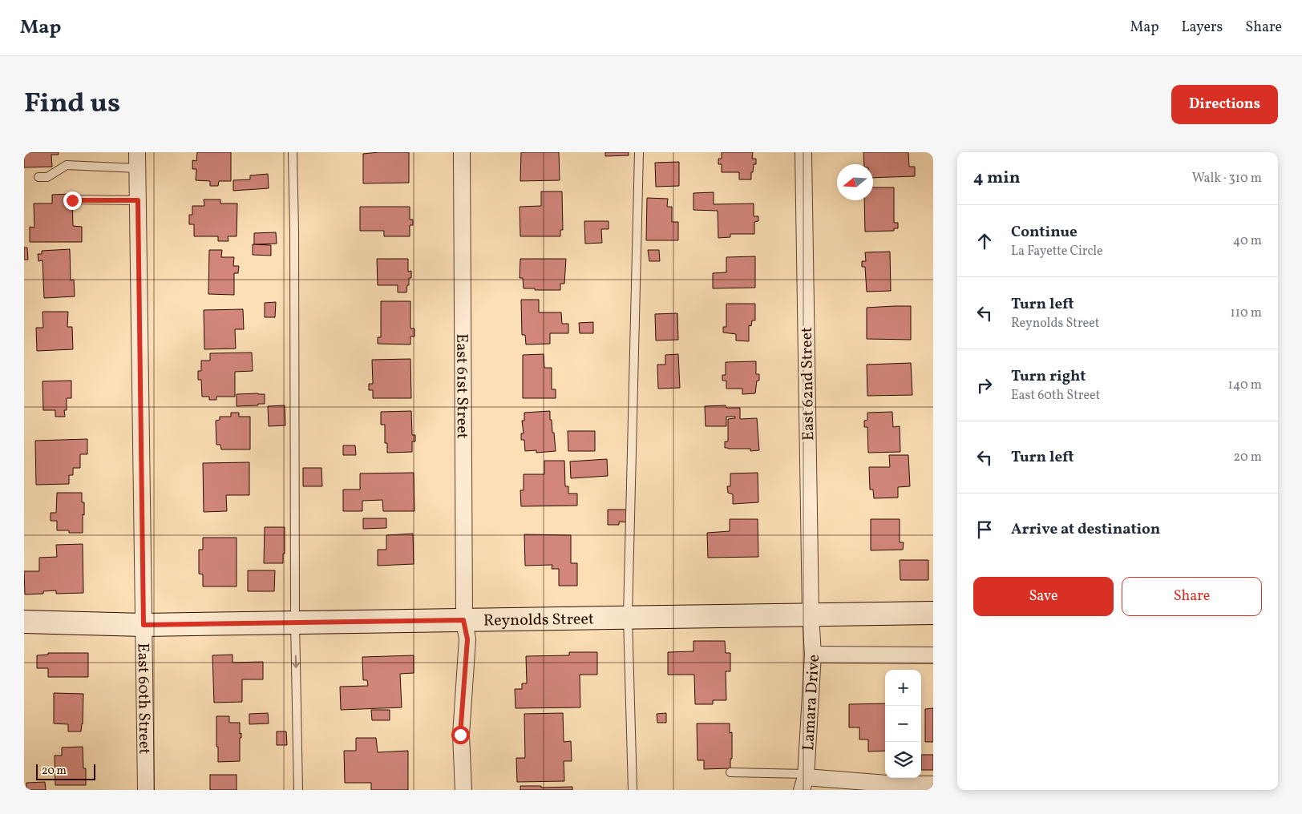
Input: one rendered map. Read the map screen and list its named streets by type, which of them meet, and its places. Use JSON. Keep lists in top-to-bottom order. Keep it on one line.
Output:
{"streets":{"street":["East 62nd Street","East 61st Street","Reynolds Street","East 60th Street","Lamara Drive"]},"crossings":[["East 62nd Street","Reynolds Street"],["East 62nd Street","Lamara Drive"],["East 61st Street","Reynolds Street"],["Reynolds Street","East 60th Street"],["Reynolds Street","Lamara Drive"]],"scale_bar":"20 m","north":"left","page":{"header":"Map","nav":["Map","Layers","Share"],"title":"Find us","buttons":["Directions",["Save","Share"]],"heading":["4 min","Walk · 310 m"],"list":[["Continue","La Fayette Circle","40 m"],["Turn left","Reynolds Street","110 m"],["Turn right","East 60th Street","140 m"],["Turn left","20 m"],"Arrive at destination"],"map_buttons":["+","−"],"scale":"20 m"}}
